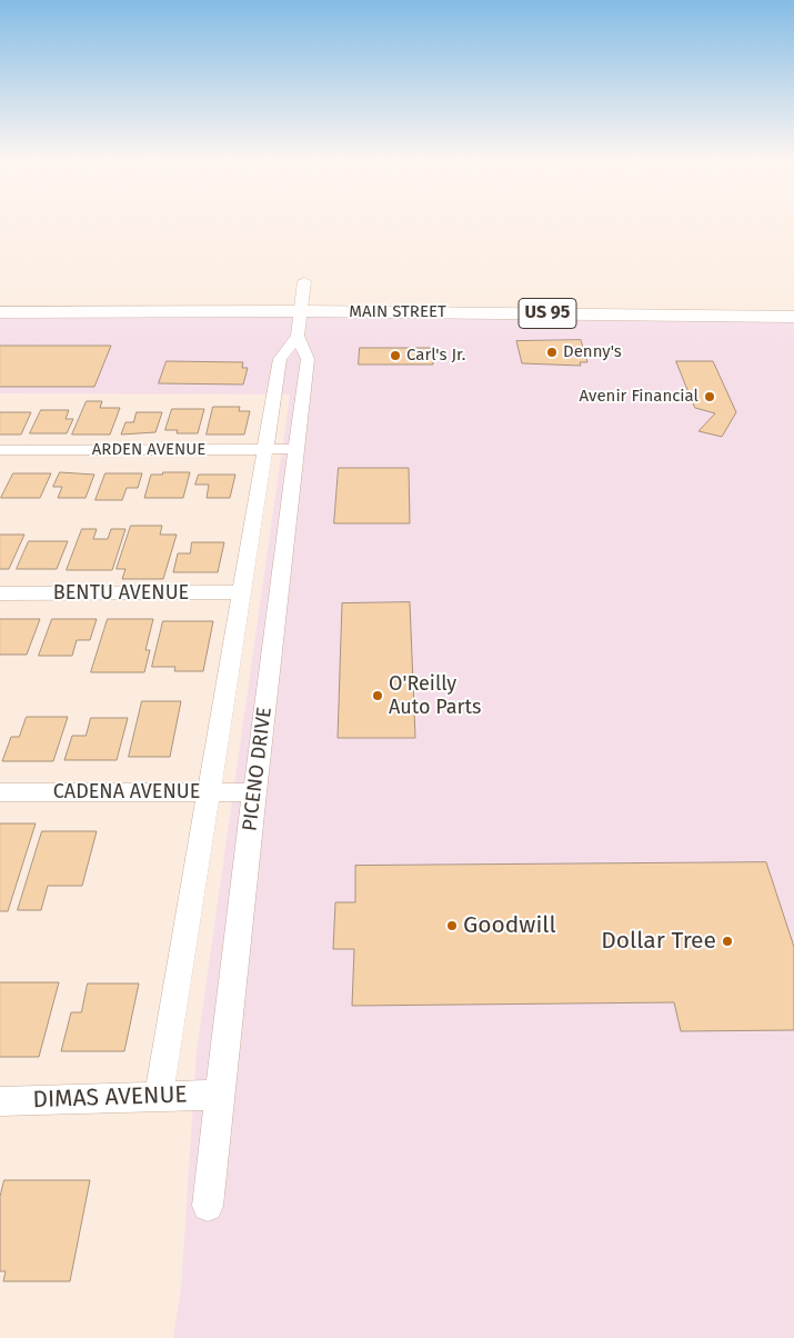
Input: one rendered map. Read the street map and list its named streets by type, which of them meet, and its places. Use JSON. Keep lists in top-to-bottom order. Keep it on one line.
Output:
{"streets":{"highway":["MAIN STREET","US 95"],"street":["ARDEN AVENUE","BENTU AVENUE","PICENO DRIVE","CADENA AVENUE","DIMAS AVENUE"]},"crossings":[["MAIN STREET","PICENO DRIVE"],["ARDEN AVENUE","PICENO DRIVE"],["BENTU AVENUE","PICENO DRIVE"],["PICENO DRIVE","CADENA AVENUE"],["PICENO DRIVE","DIMAS AVENUE"]],"places":["Denny's","Carl's Jr.","Avenir Financial","O'Reilly Auto Parts","Goodwill","Dollar Tree"]}
